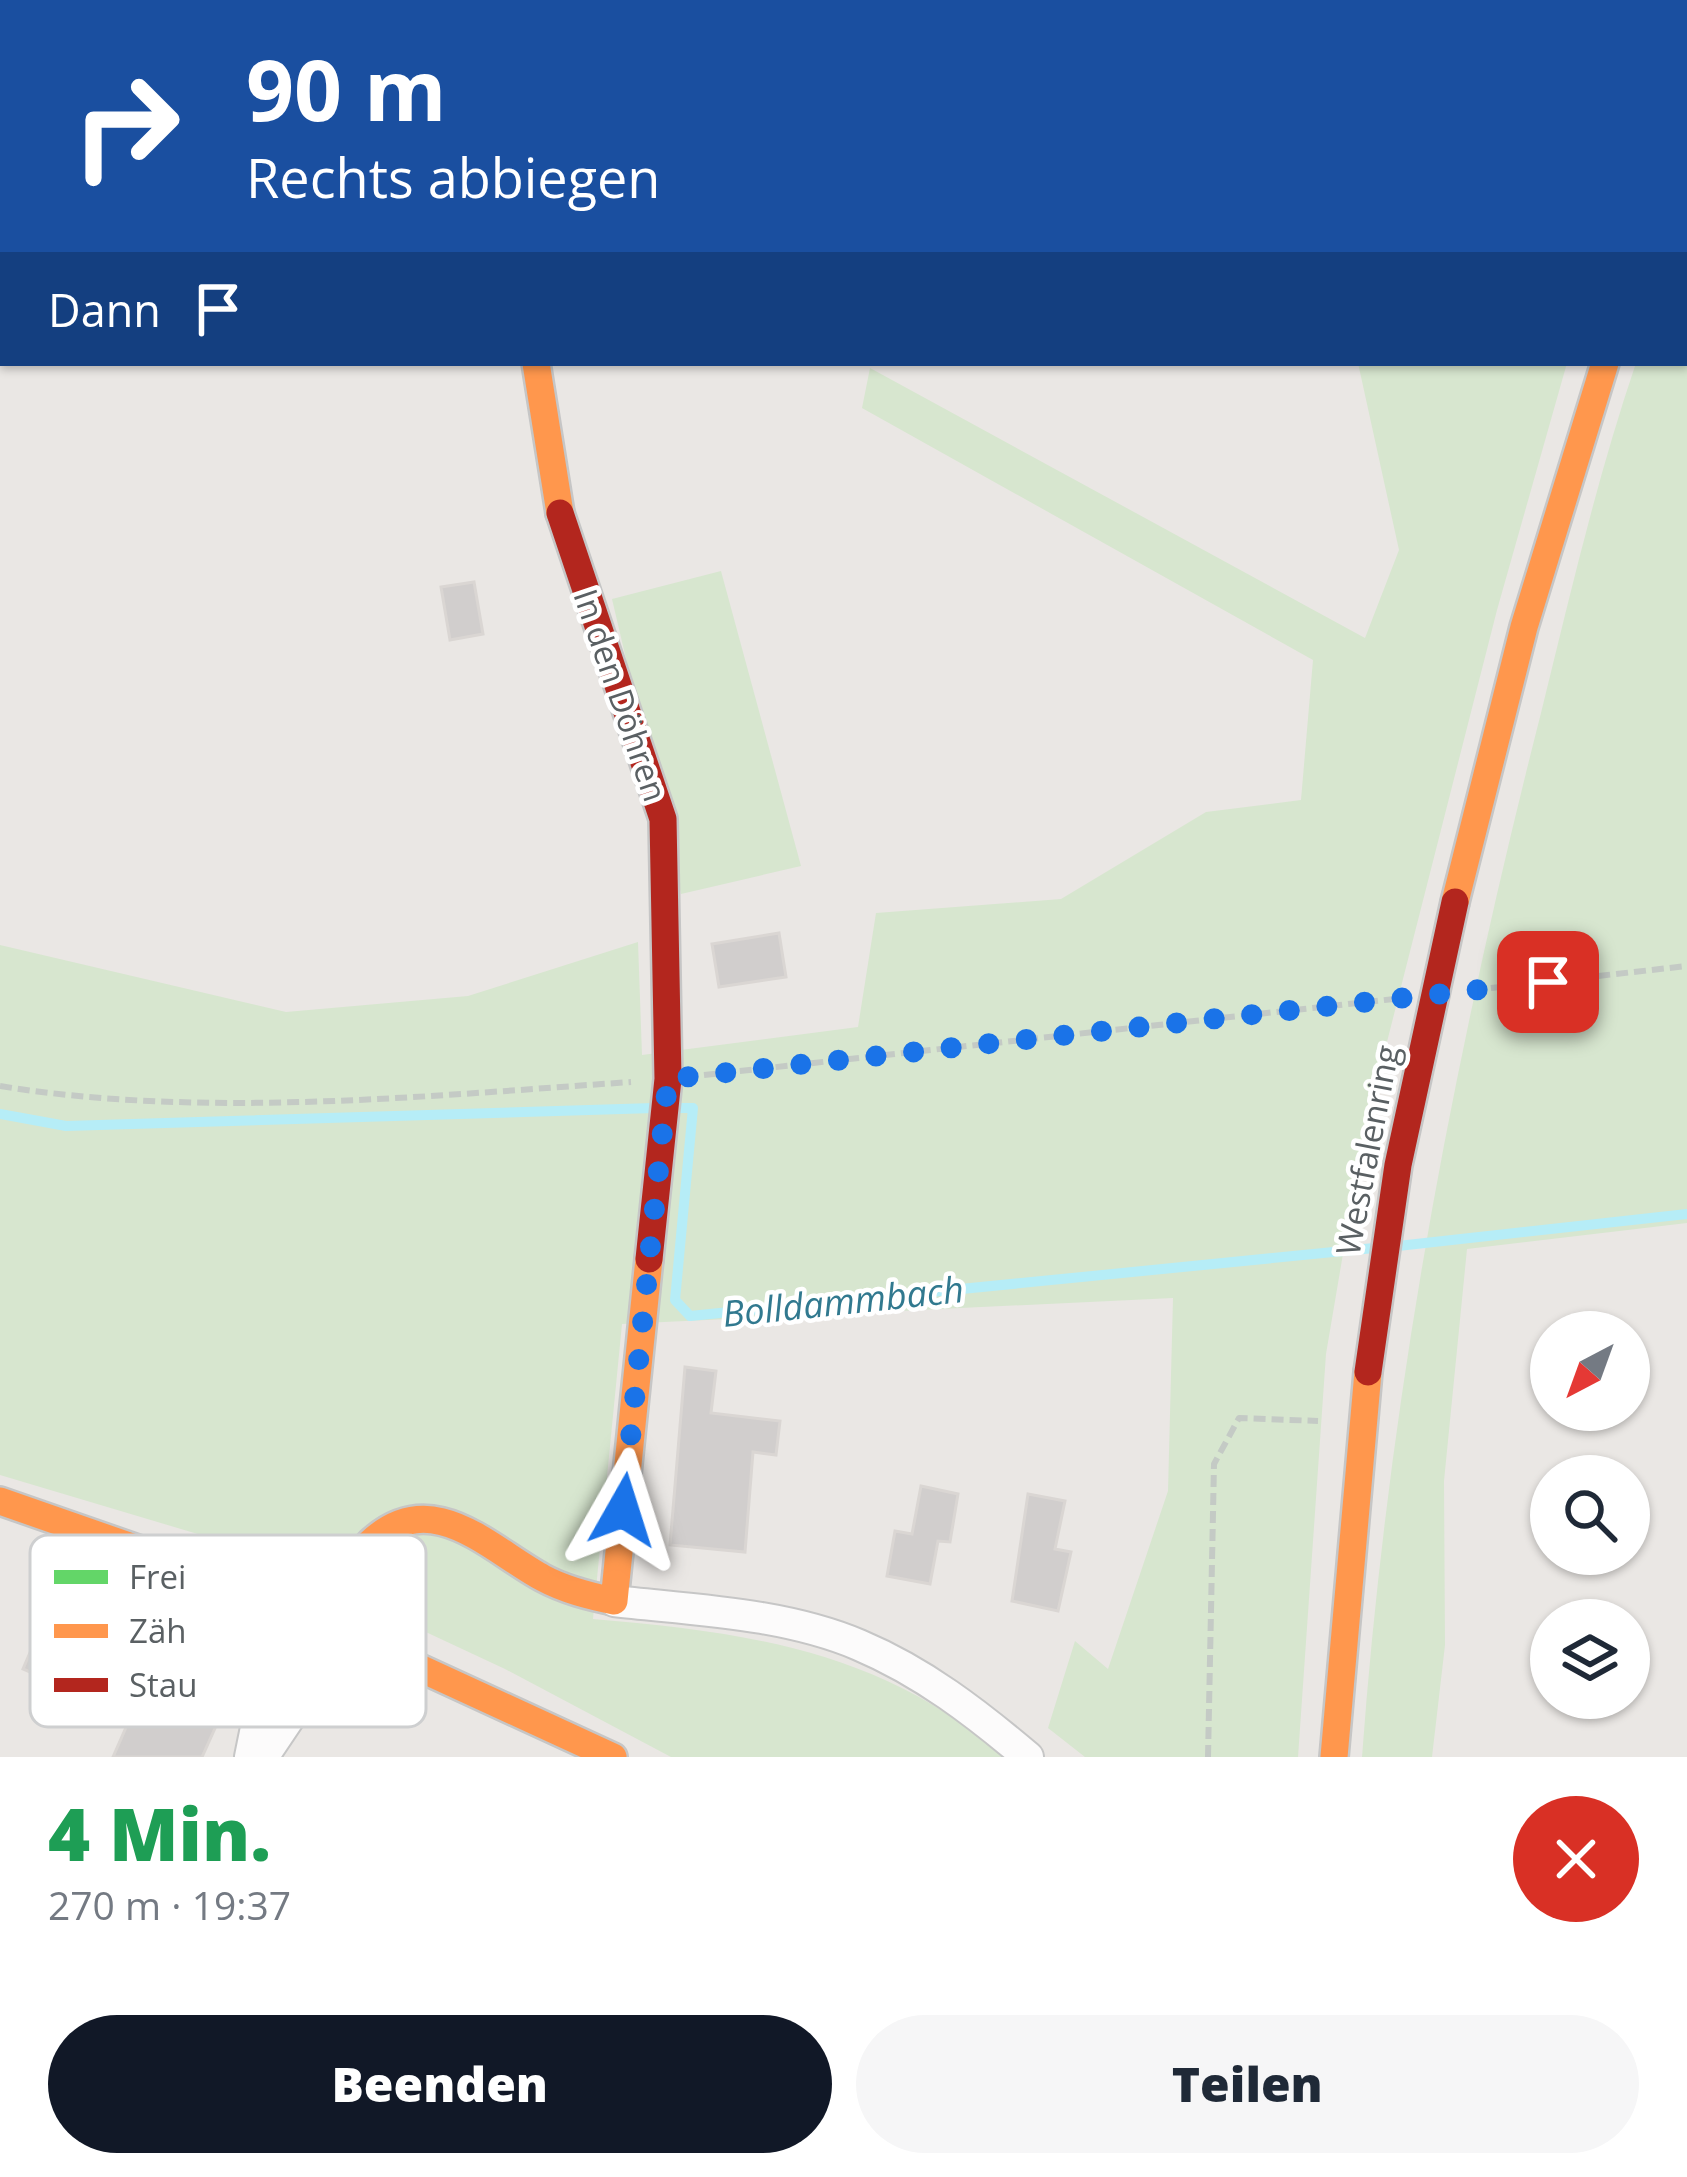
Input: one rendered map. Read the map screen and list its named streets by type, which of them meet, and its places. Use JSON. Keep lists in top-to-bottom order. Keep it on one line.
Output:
{"streets":{"main road":["In den Döhren","Westfalenring"]},"water":["Bolldammbach"],"legend":["Frei","Zäh","Stau"],"north":"bottom left","page":{"turn":["90 m","Rechts abbiegen"],"then":"Dann","heading":["4 Min.","270 m · 19:37"],"buttons":["Beenden","Teilen"]}}
